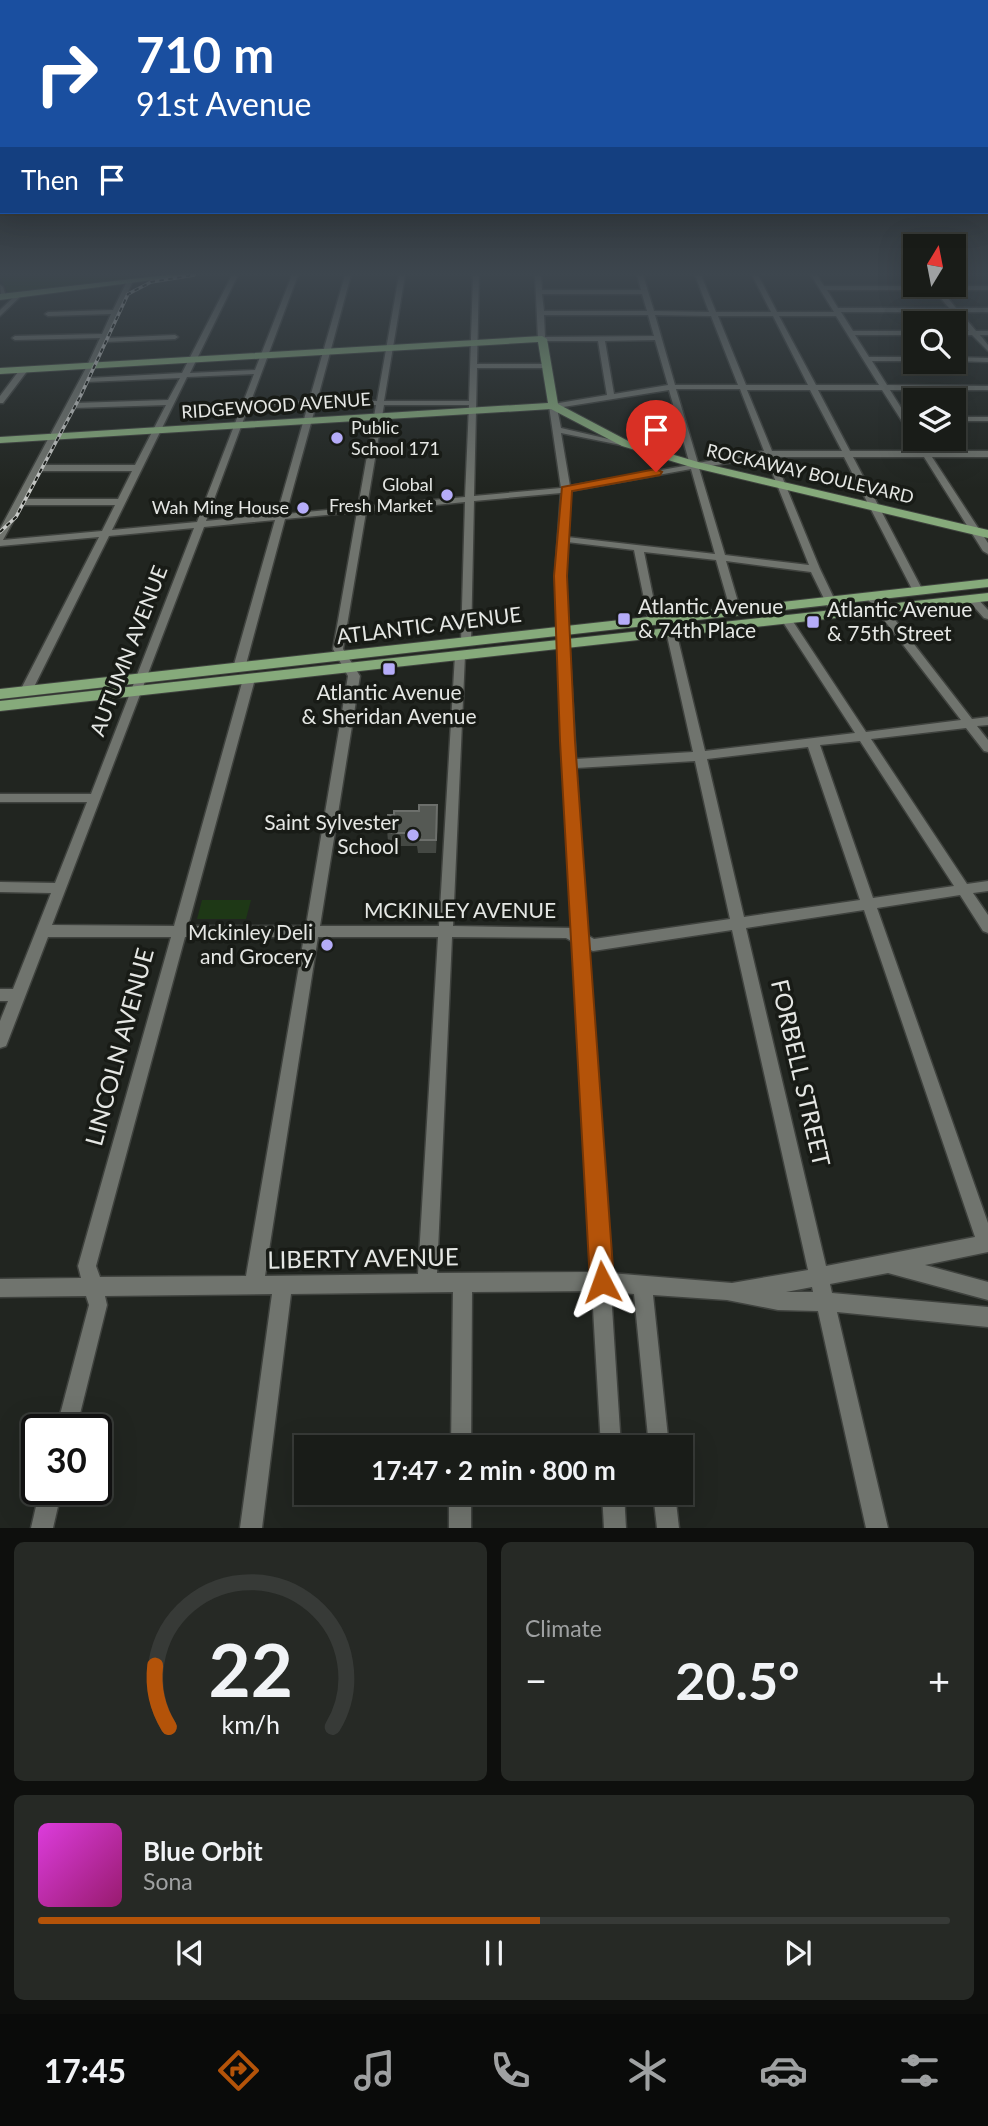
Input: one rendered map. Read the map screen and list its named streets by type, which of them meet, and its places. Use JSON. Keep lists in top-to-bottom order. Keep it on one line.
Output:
{"streets":{"main road":["RIDGEWOOD AVENUE","ROCKAWAY BOULEVARD","ATLANTIC AVENUE"],"street":["AUTUMN AVENUE","MCKINLEY AVENUE","LINCOLN AVENUE","FORBELL STREET","LIBERTY AVENUE"]},"crossings":[["RIDGEWOOD AVENUE","ROCKAWAY BOULEVARD"],["RIDGEWOOD AVENUE","AUTUMN AVENUE"],["RIDGEWOOD AVENUE","LINCOLN AVENUE"],["ATLANTIC AVENUE","AUTUMN AVENUE"],["ATLANTIC AVENUE","LINCOLN AVENUE"],["ATLANTIC AVENUE","FORBELL STREET"],["AUTUMN AVENUE","MCKINLEY AVENUE"],["MCKINLEY AVENUE","LINCOLN AVENUE"],["MCKINLEY AVENUE","FORBELL STREET"],["LINCOLN AVENUE","LIBERTY AVENUE"],["FORBELL STREET","LIBERTY AVENUE"]],"places":{"other":["Public School 171","Global Fresh Market","Wah Ming House","Saint Sylvester School","Mckinley Deli and Grocery"],"transit":["Atlantic Avenue & 74th Place","Atlantic Avenue & 75th Street","Atlantic Avenue & Sheridan Avenue"]},"north":"top","page":{"turn":["710 m","91st Avenue"],"then":"Then","limit":"30","trip":"17:47 · 2 min · 800 m","tile":"Climate","heat":["−","20.5°","+"],"song":["Blue Orbit","Sona"],"tabs":"17:45","gauge":["22","km/h"]}}
